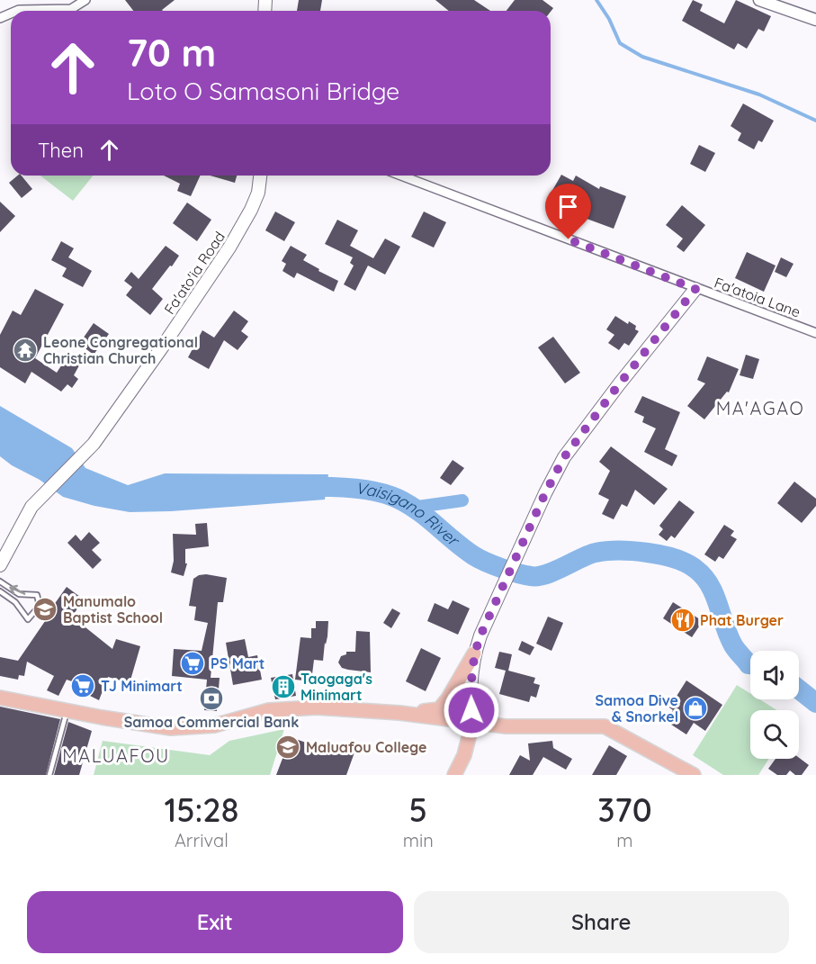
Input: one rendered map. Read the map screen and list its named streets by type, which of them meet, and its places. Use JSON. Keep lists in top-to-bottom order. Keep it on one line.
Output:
{"streets":{"main road":["Fa'ato'ia Road"],"street":["Fa'atoia Lane"]},"districts":["MA'AGAO","MALUAFOU"],"water":["Vaisigano River"],"places":{"temple":["Leone Congregational Christian Church"],"school or university":["Manumalo Baptist School","Maluafou College"],"restaurant":["Phat Burger"],"supermarket":["PS Mart","TJ Minimart"],"building":["Taogaga's Minimart"],"bank":["Samoa Commercial Bank"],"shop":["Samoa Dive & Snorkel"]},"page":{"turn":["70 m","Loto O Samasoni Bridge"],"then":"Then","eta":["15:28","Arrival","5","min","370","m"],"buttons":["Exit","Share"]}}
